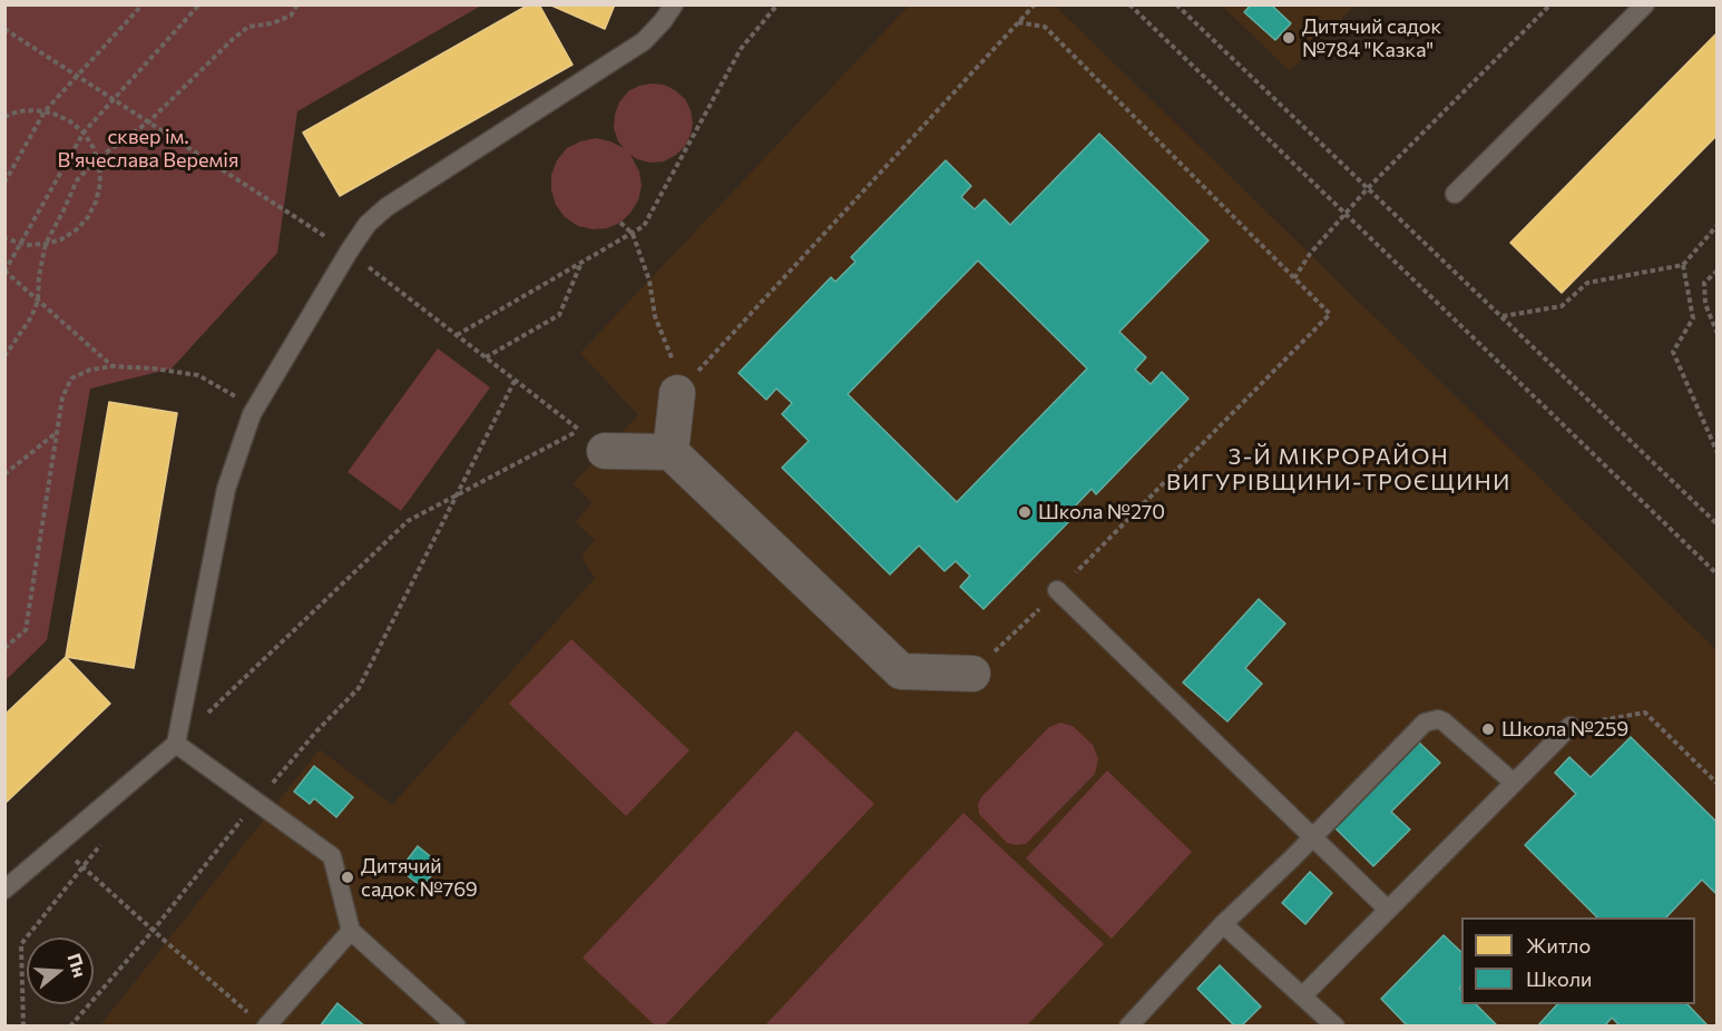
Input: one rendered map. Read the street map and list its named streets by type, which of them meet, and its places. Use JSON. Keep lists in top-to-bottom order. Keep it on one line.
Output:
{"districts":["3-Й МІКРОРАЙОН ВИГУРІВЩИНИ-ТРОЄЩИНИ"],"parks":["сквер ім. В'ячеслава Веремія"],"places":["Дитячий садок №784 \"Казка\"","Школа №270","Школа №259","Дитячий садок №769"],"legend":["Житло","Школи"],"north":"right"}
